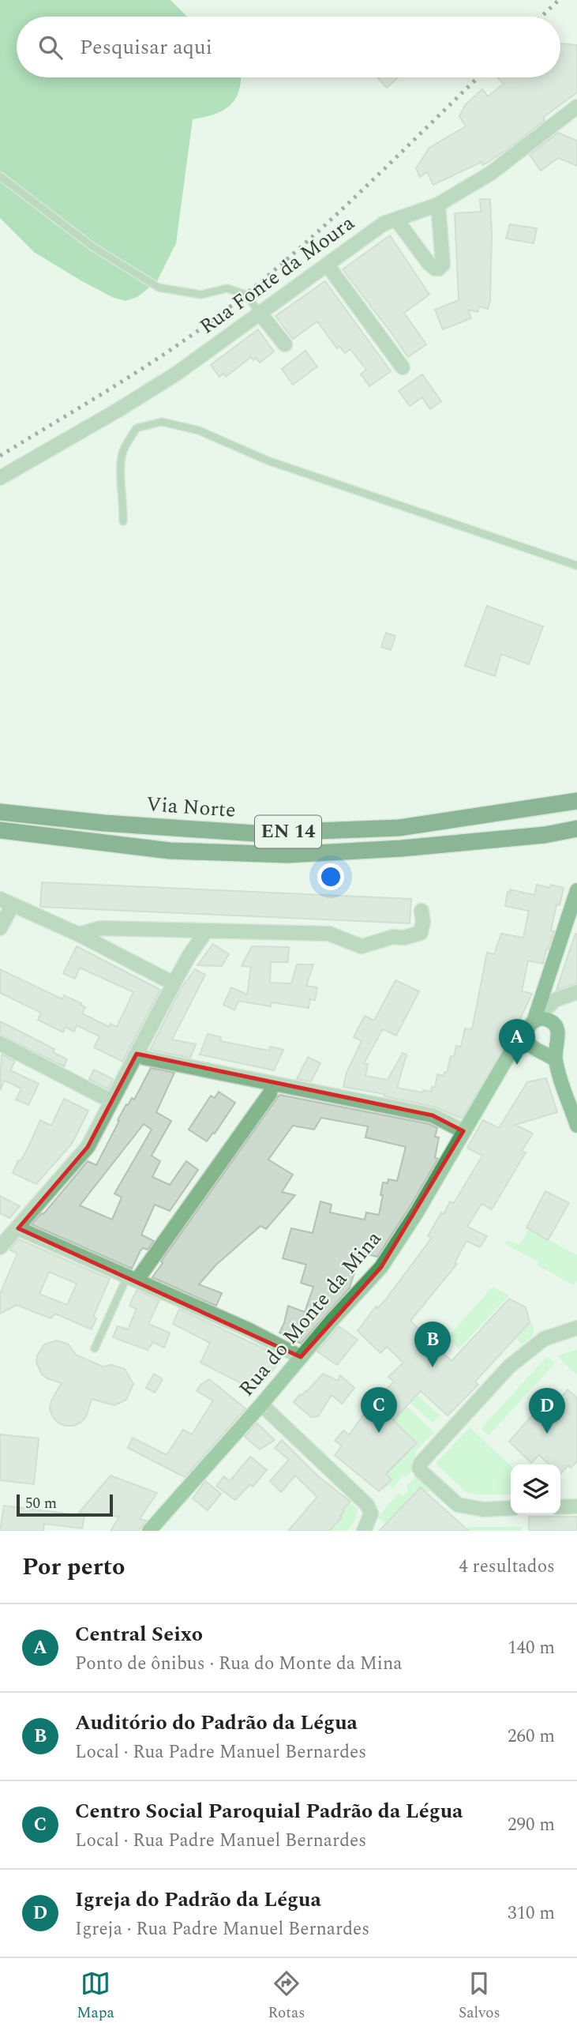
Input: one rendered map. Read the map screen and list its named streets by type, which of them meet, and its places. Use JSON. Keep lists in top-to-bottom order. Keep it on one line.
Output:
{"streets":{"highway":["Via Norte","EN 14"],"main road":["Rua do Monte da Mina"],"street":["Rua Fonte da Moura"]},"scale_bar":"50 m","page":{"search":"Pesquisar aqui","pins":["A","B","C","D"],"scale":"50 m","heading":["Por perto","4 resultados"],"list":[{"mark":"A","name":"Central Seixo","note":"Ponto de ônibus · Rua do Monte da Mina","value":"140 m"},{"mark":"B","name":"Auditório do Padrão da Légua","note":"Local · Rua Padre Manuel Bernardes","value":"260 m"},{"mark":"C","name":"Centro Social Paroquial Padrão da Légua","note":"Local · Rua Padre Manuel Bernardes","value":"290 m"},{"mark":"D","name":"Igreja do Padrão da Légua","note":"Igreja · Rua Padre Manuel Bernardes","value":"310 m"}],"nav":["Mapa","Rotas","Salvos"]}}
